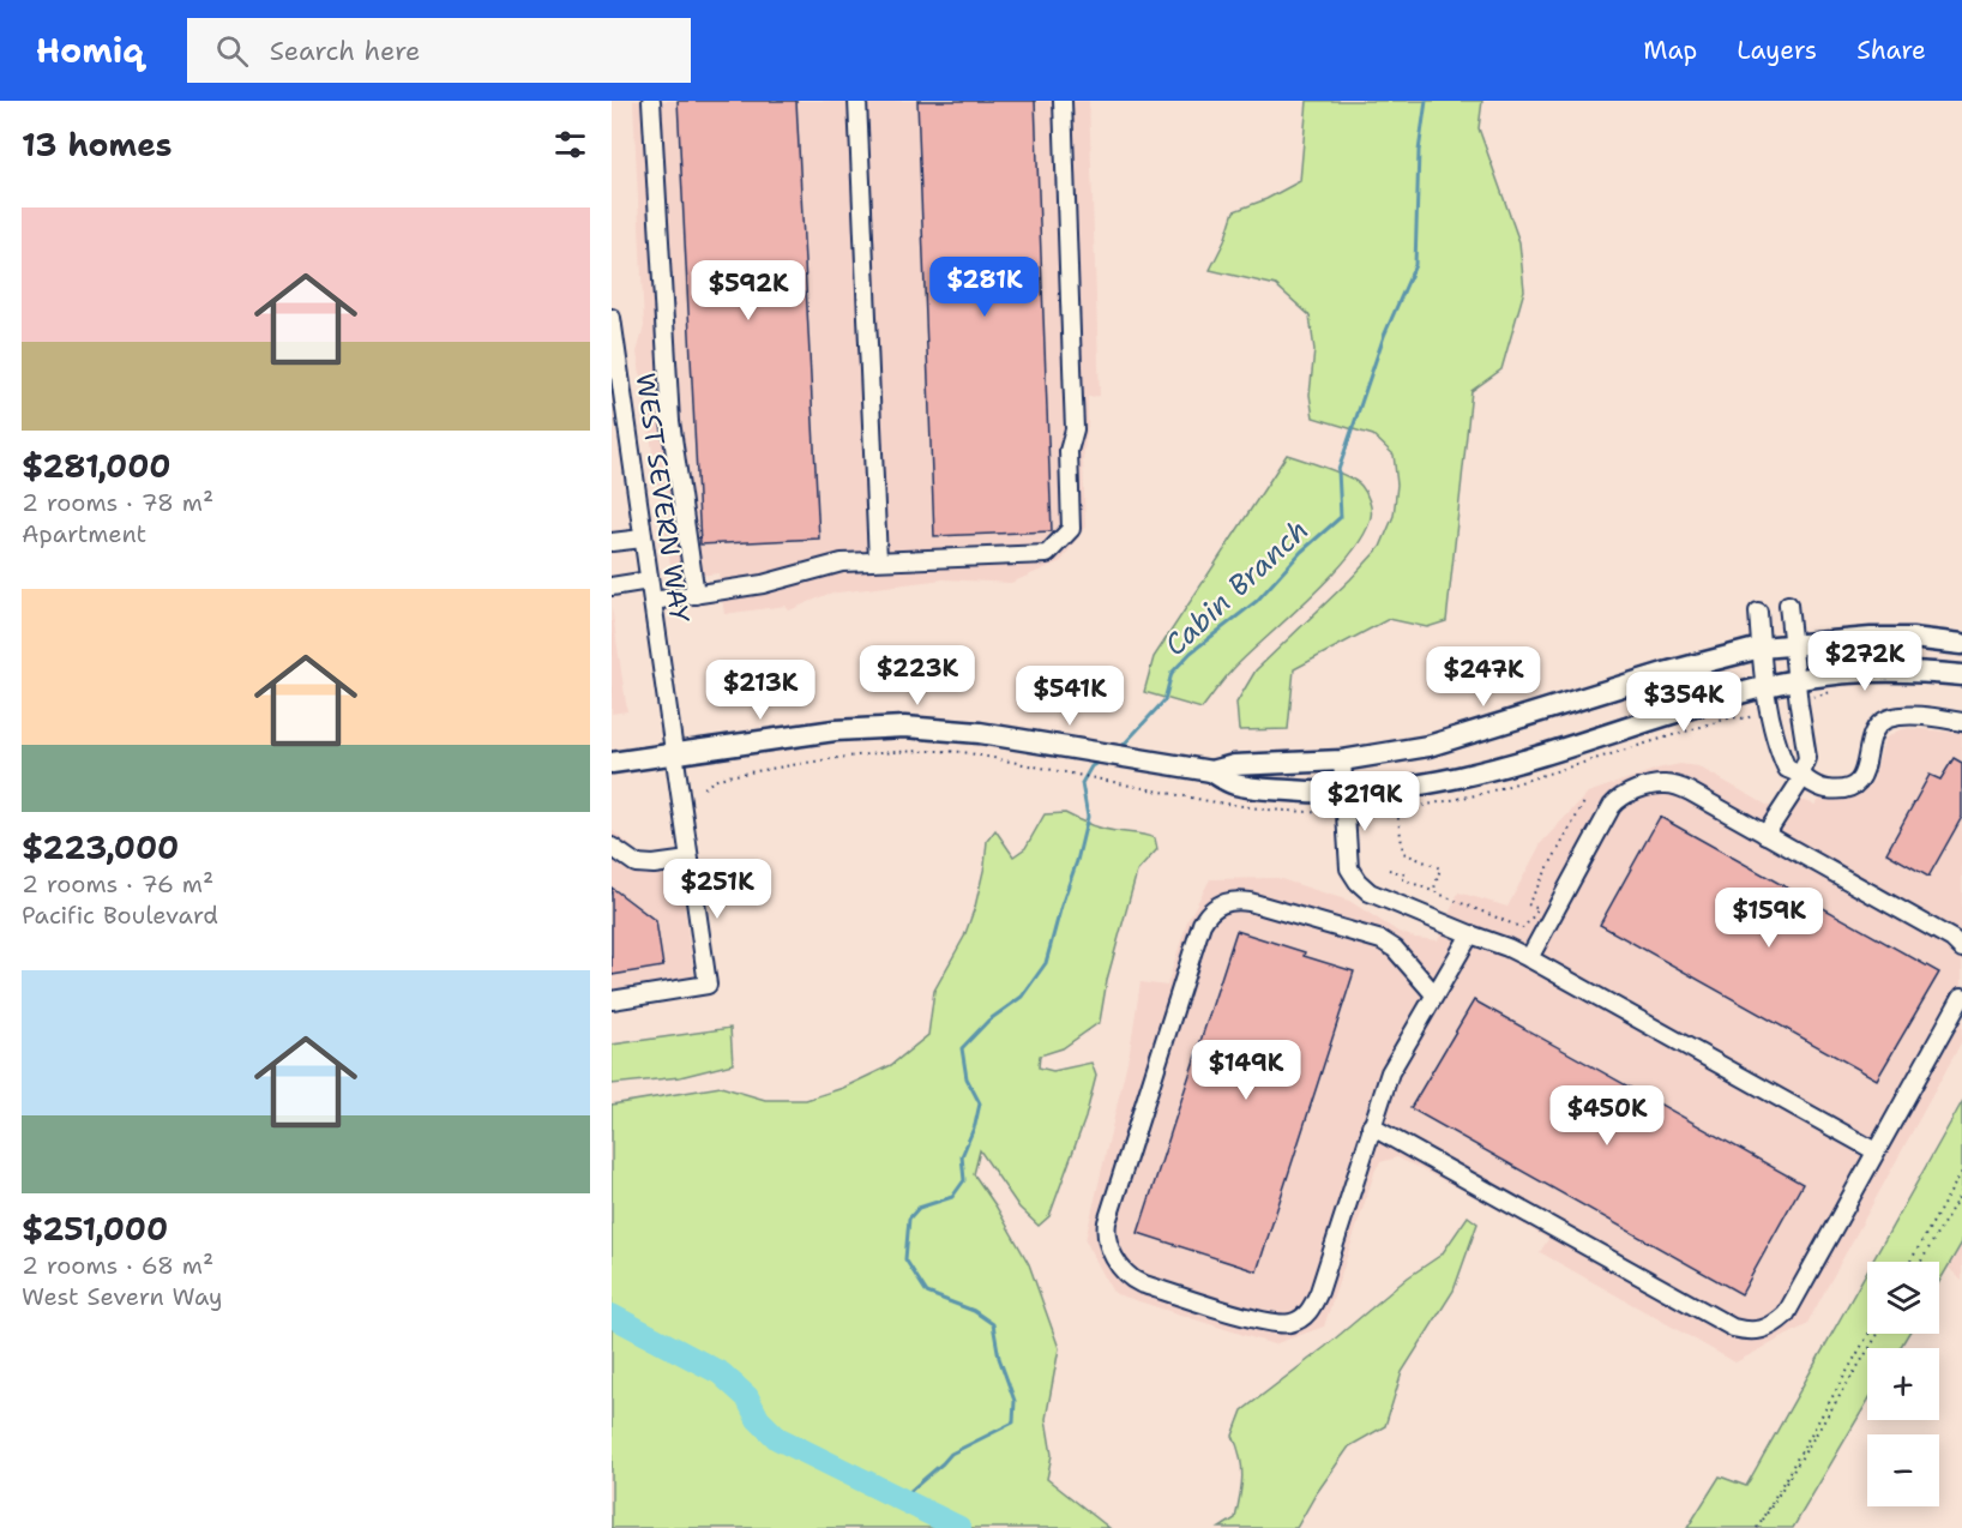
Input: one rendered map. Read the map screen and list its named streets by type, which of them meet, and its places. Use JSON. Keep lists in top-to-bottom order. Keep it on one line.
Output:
{"streets":{"street":["WEST SEVERN WAY"]},"water":["Cabin Branch"],"page":{"header":"Homiq","search":"Search here","nav":["Map","Layers","Share"],"heading":"13 homes","list":[{"name":"$281,000","note":"2 rooms · 78 m² · Apartment"},{"name":"$223,000","note":"2 rooms · 76 m² · Pacific Boulevard"},{"name":"$251,000","note":"2 rooms · 68 m² · West Severn Way"}],"price":["$281K","$592K","$272K","$223K","$247K","$213K","$541K","$354K","$219K","$251K","$159K","$149K","$450K"],"map_buttons":["+","−"]}}
